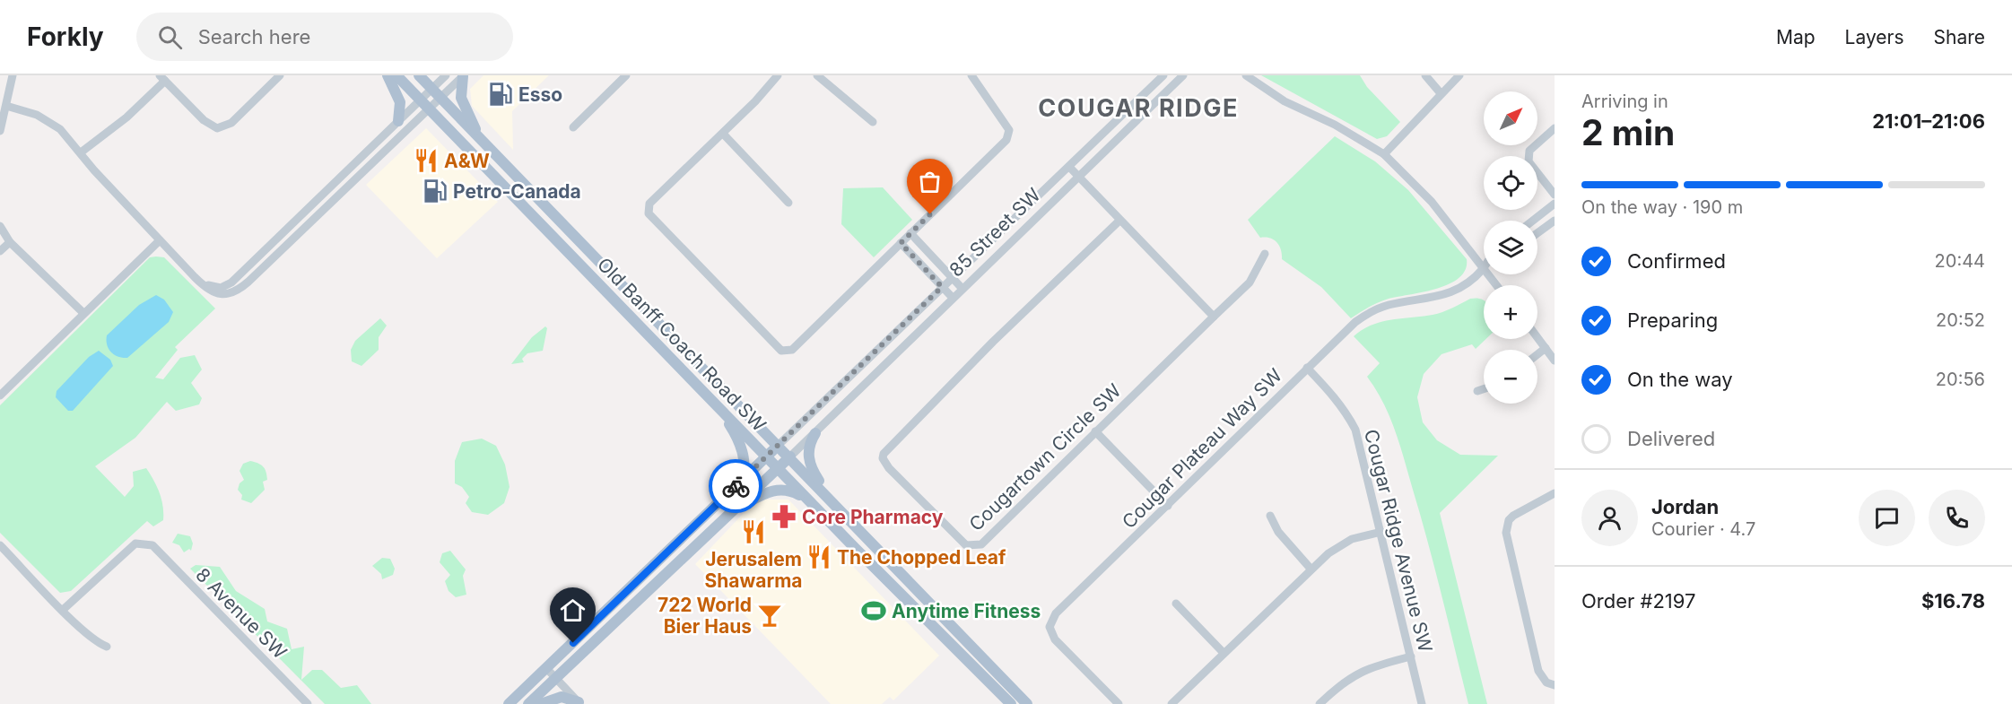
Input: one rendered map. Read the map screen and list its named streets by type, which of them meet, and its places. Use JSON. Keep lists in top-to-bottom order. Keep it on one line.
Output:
{"streets":{"main road":["85 Street SW","Old Banff Coach Road SW"],"street":["Cougar Plateau Way SW","Cougartown Circle SW","Cougar Ridge Avenue SW","8 Avenue SW"]},"crossings":[["85 Street SW","Old Banff Coach Road SW"],["Cougar Plateau Way SW","Cougar Ridge Avenue SW"]],"districts":["COUGAR RIDGE"],"places":{"fuel station":["Esso","Petro-Canada"],"restaurant":["A&W","Jerusalem Shawarma","The Chopped Leaf"],"pharmacy":["Core Pharmacy"],"sports":["Anytime Fitness"],"bar":["722 World Bier Haus"]},"north":"top right","page":{"header":"Forkly","search":"Search here","nav":["Map","Layers","Share"],"heading":["2 min","Arriving in","21:01–21:06"],"panel":["Jordan","Courier · 4.7","Order #2197","$16.78"],"map_buttons":["+","−"],"bar":"On the way · 190 m","list":[["Confirmed","20:44"],["Preparing","20:52"],["On the way","20:56"],"Delivered"]}}
